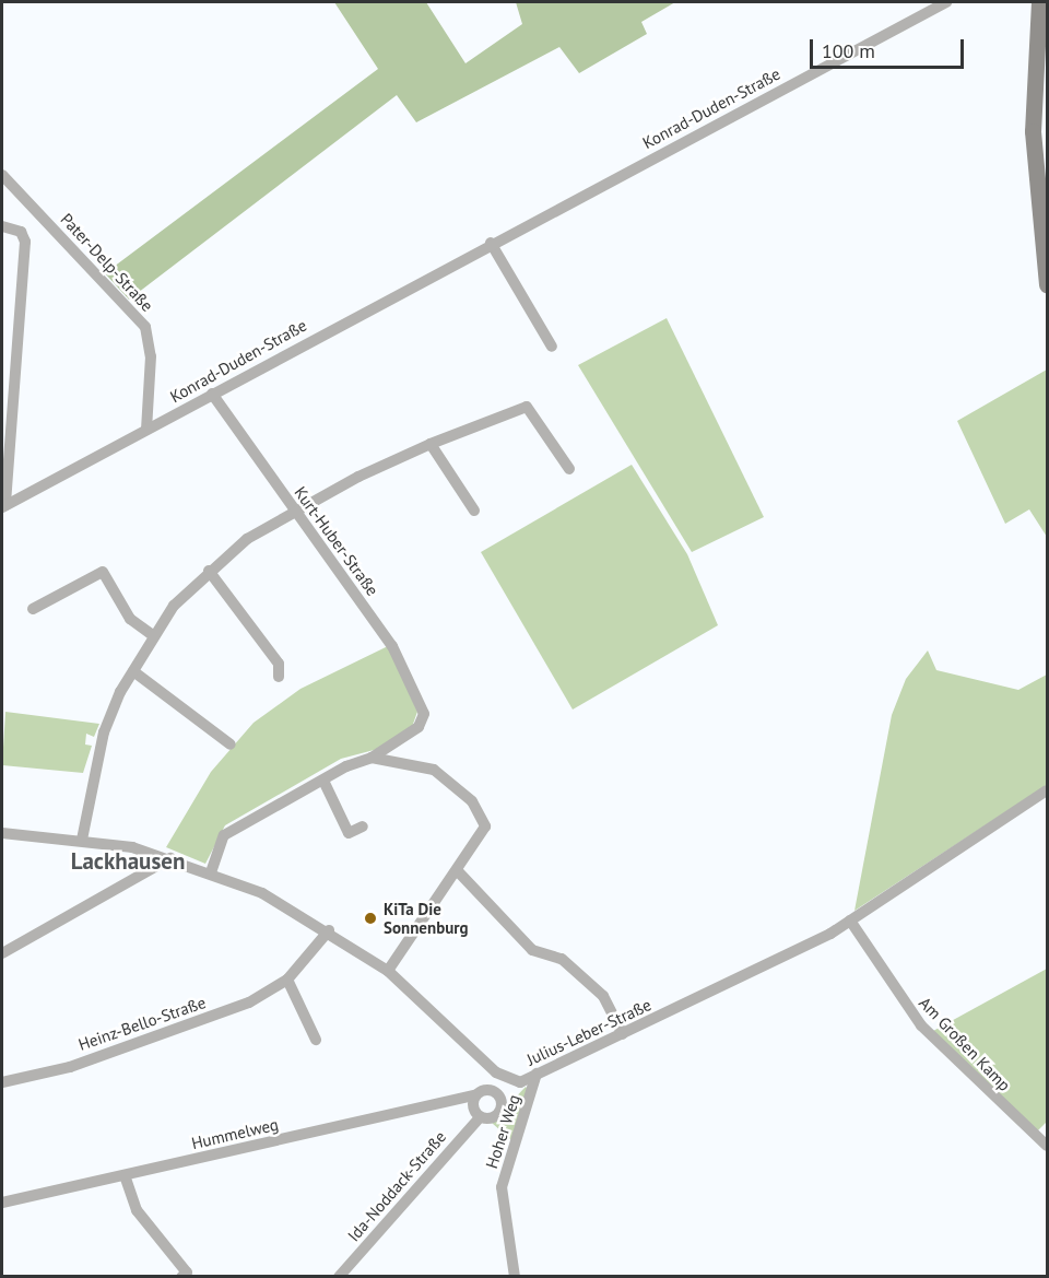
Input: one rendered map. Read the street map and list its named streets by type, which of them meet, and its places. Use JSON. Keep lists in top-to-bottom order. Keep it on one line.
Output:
{"streets":{"street":["Konrad-Duden-Straße","Pater-Delp-Straße","Kurt-Huber-Straße","Heinz-Bello-Straße","Julius-Leber-Straße","Am Großen Kamp","Hoher Weg","Hummelweg","Ida-Noddack-Straße"]},"crossings":[["Konrad-Duden-Straße","Pater-Delp-Straße"],["Konrad-Duden-Straße","Kurt-Huber-Straße"],["Heinz-Bello-Straße","Julius-Leber-Straße"],["Julius-Leber-Straße","Am Großen Kamp"],["Julius-Leber-Straße","Hoher Weg"],["Hummelweg","Ida-Noddack-Straße"]],"districts":["Lackhausen"],"places":["KiTa Die Sonnenburg"],"scale_bar":"100 m"}
